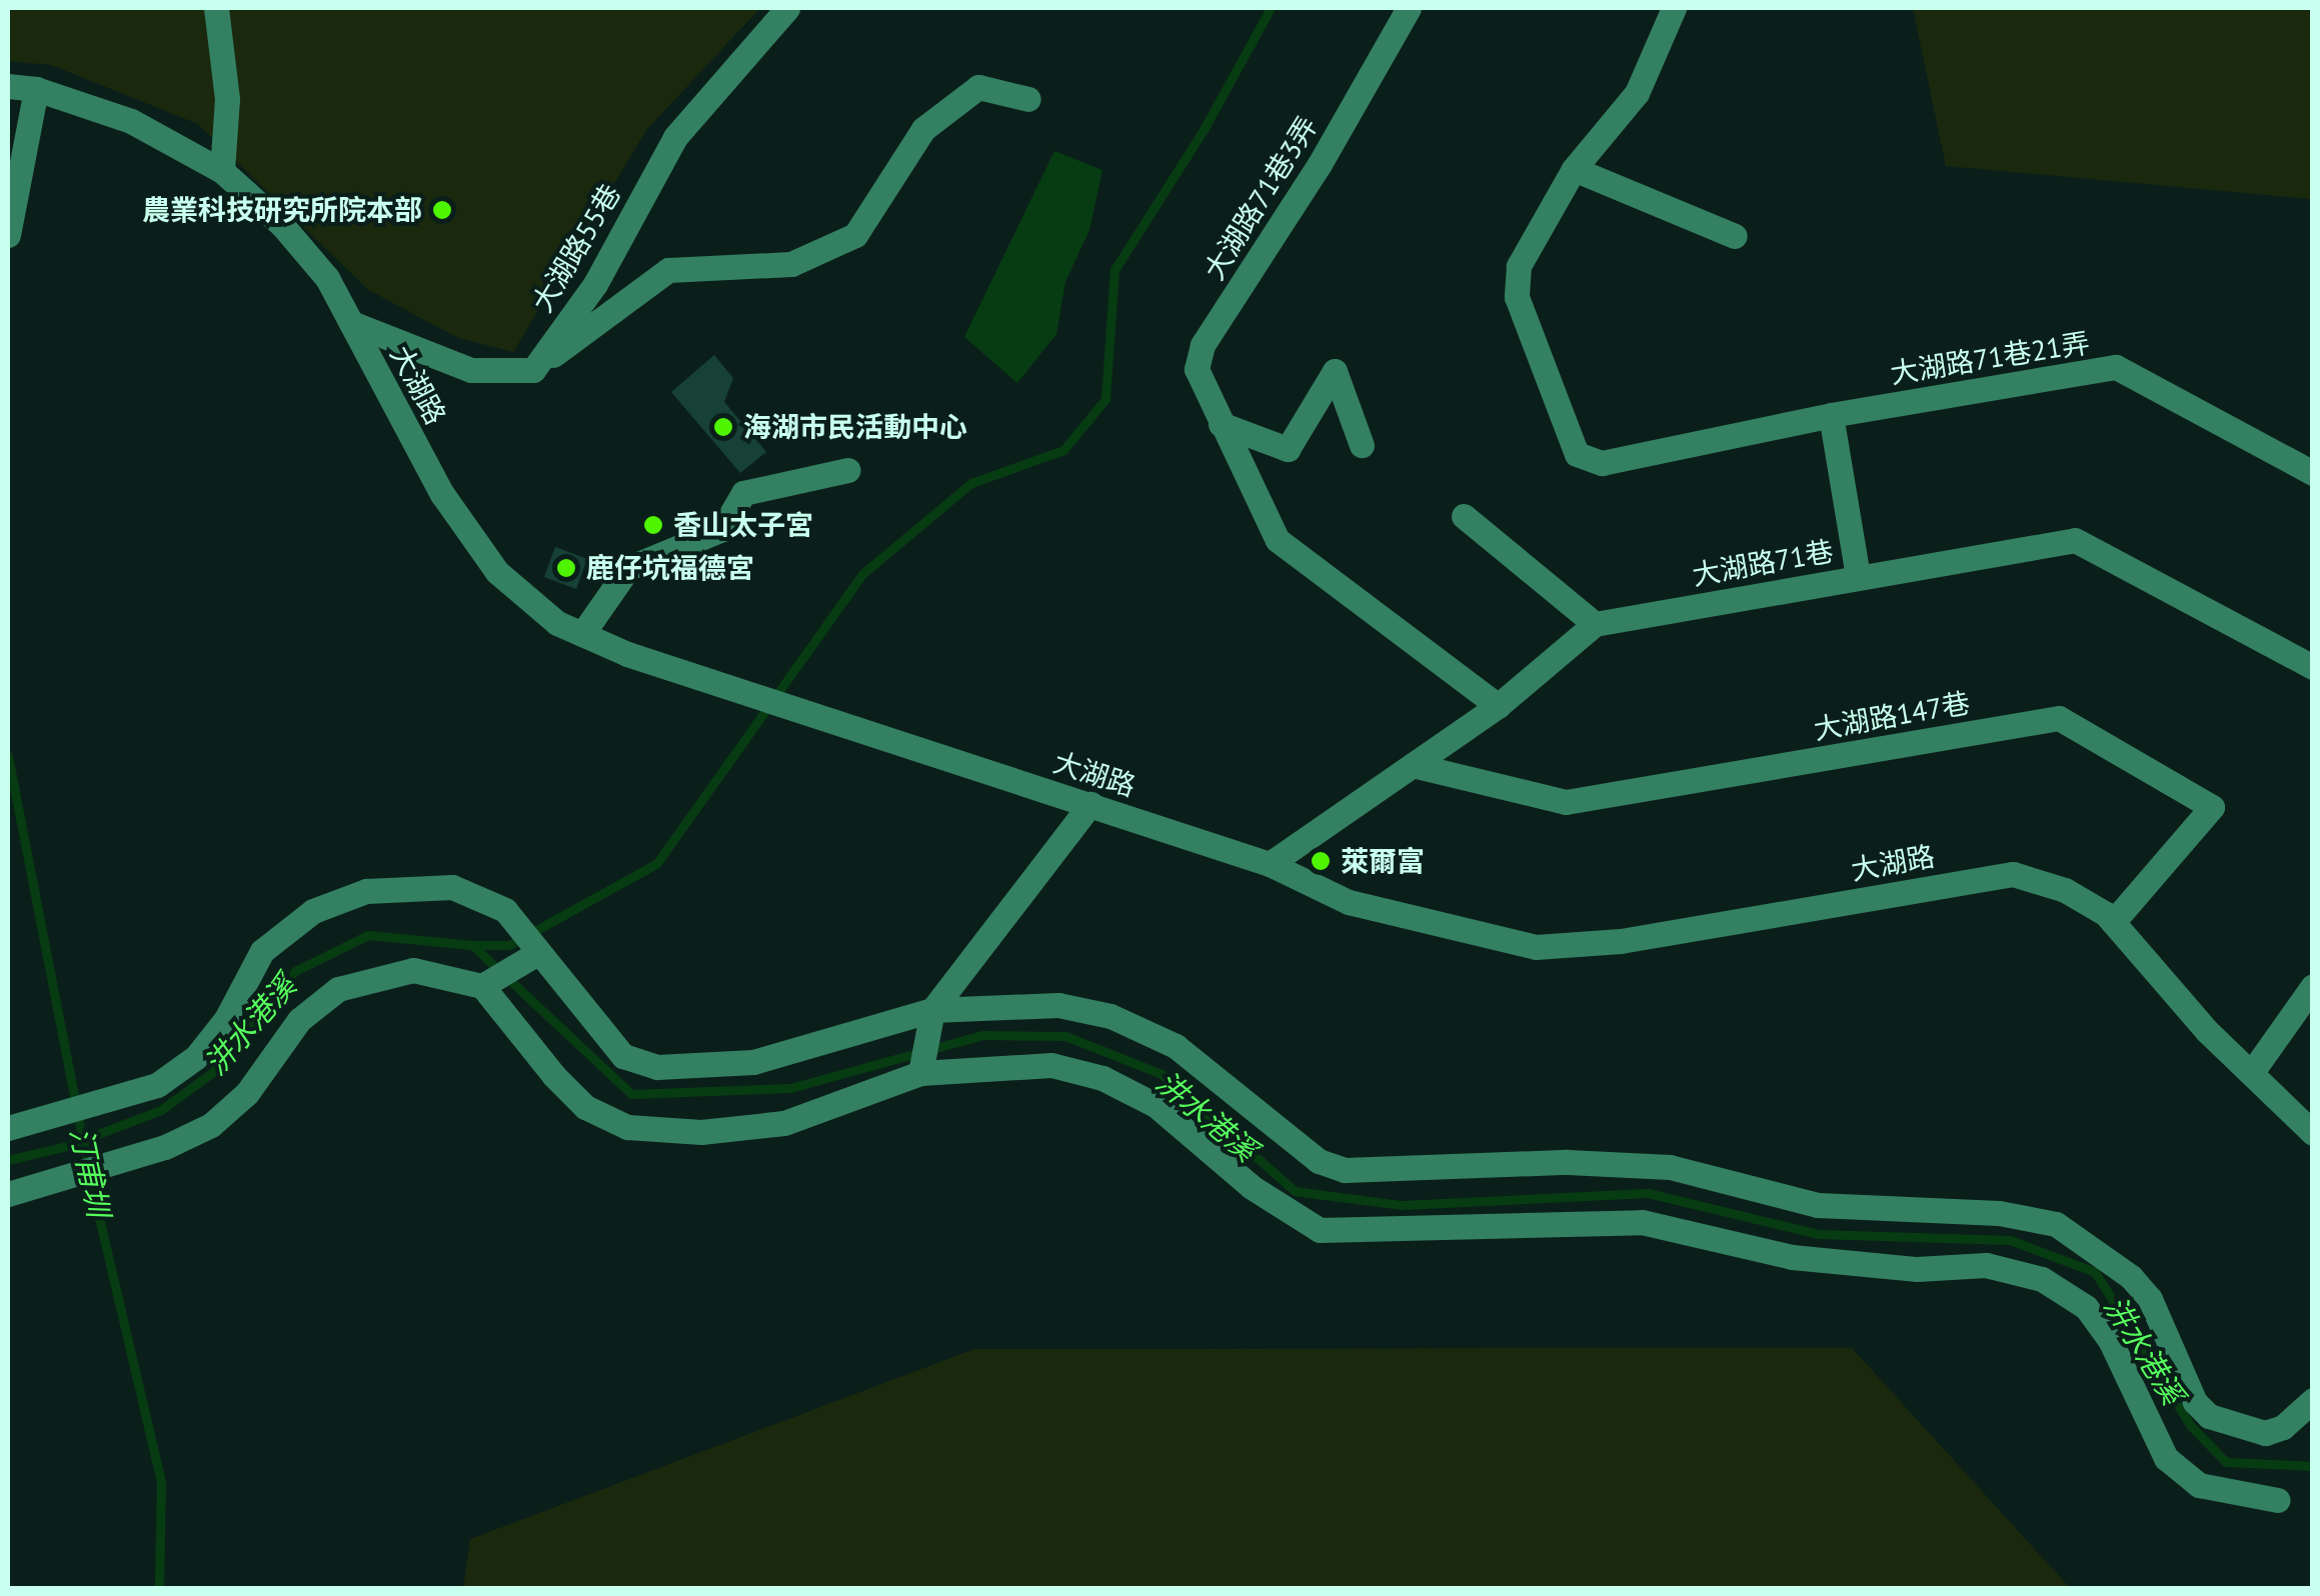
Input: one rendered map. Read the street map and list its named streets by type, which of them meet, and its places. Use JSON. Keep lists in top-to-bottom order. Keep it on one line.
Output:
{"streets":{"street":["大湖路71巷3弄","大湖路55巷","大湖路71巷21弄","大湖路","大湖路71巷","大湖路147巷"]},"crossings":[["大湖路","大湖路147巷"]],"water":["汫水港溪","汀甫圳"],"places":["農業科技研究所院本部","海湖市民活動中心","香山太子宮","鹿仔坑福德宮","萊爾富"]}
